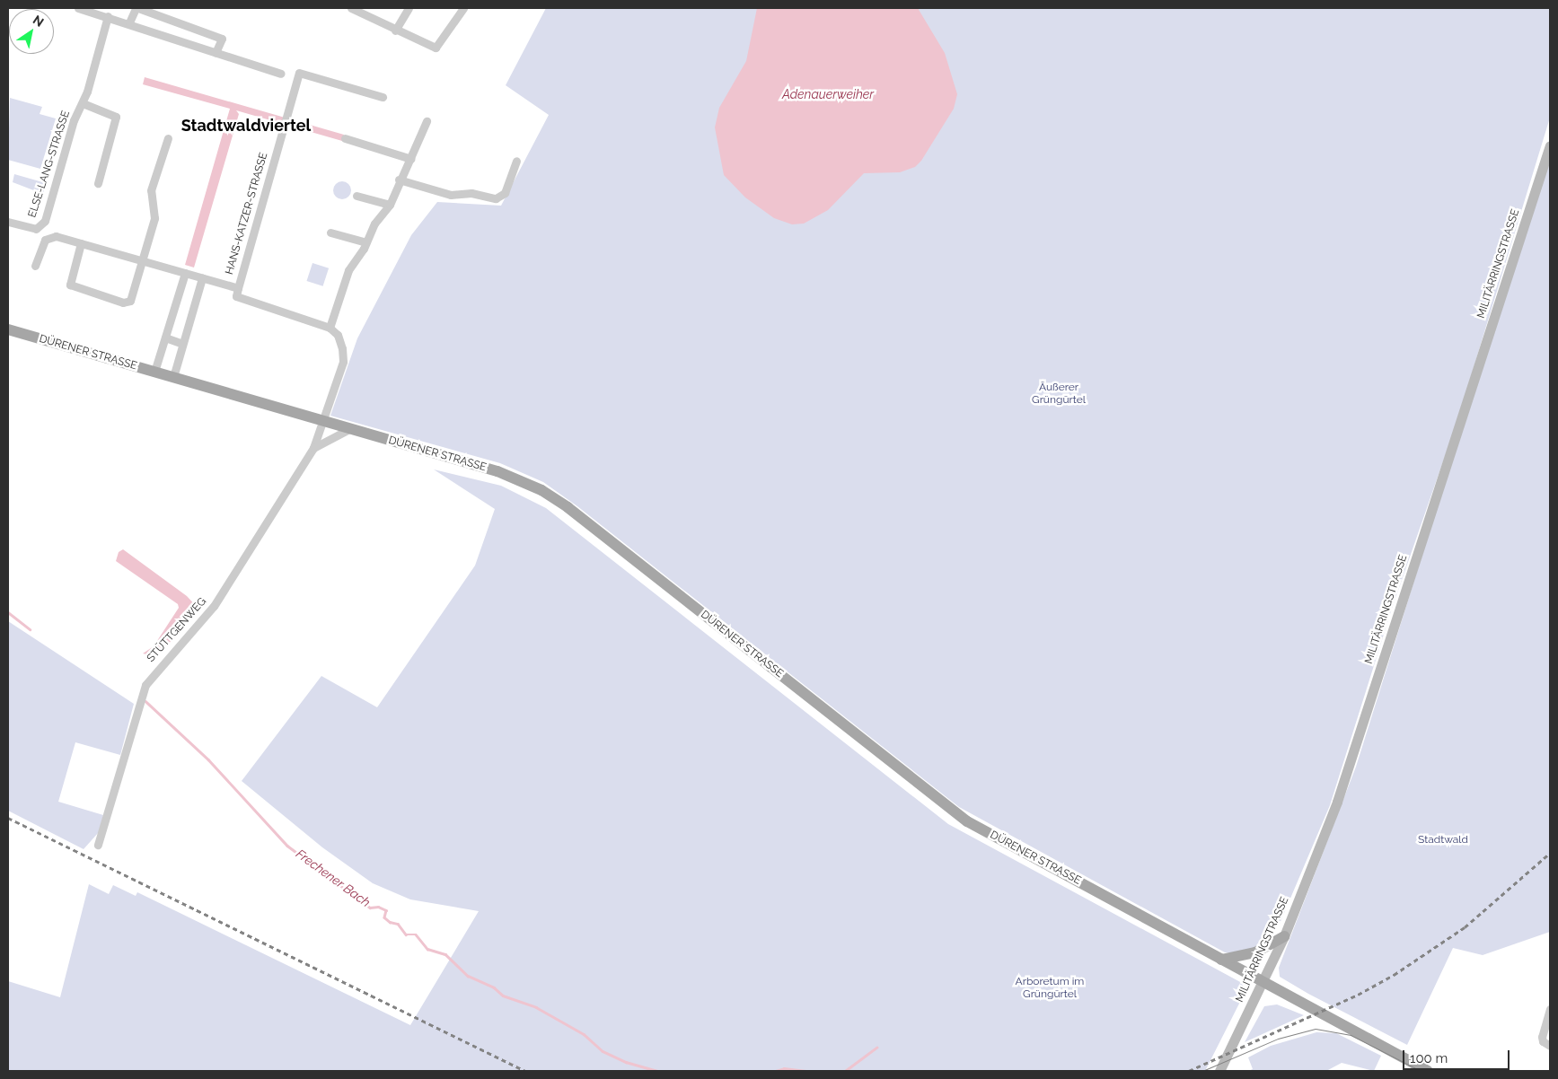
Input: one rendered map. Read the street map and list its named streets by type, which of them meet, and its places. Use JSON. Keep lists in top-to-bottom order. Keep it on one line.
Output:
{"streets":{"main road":["MILITÄRRINGSTRASSE","DÜRENER STRASSE"],"street":["ELSE-LANG-STRASSE","HANS-KATZER-STRASSE","STÜTTGENWEG"]},"crossings":[["MILITÄRRINGSTRASSE","DÜRENER STRASSE"],["DÜRENER STRASSE","STÜTTGENWEG"]],"districts":["Stadtwaldviertel"],"water":["Adenauerweiher","Frechener Bach"],"parks":["Äußerer Grüngürtel","Stadtwald","Arboretum im Grüngürtel"],"scale_bar":"100 m","north":"top right"}
